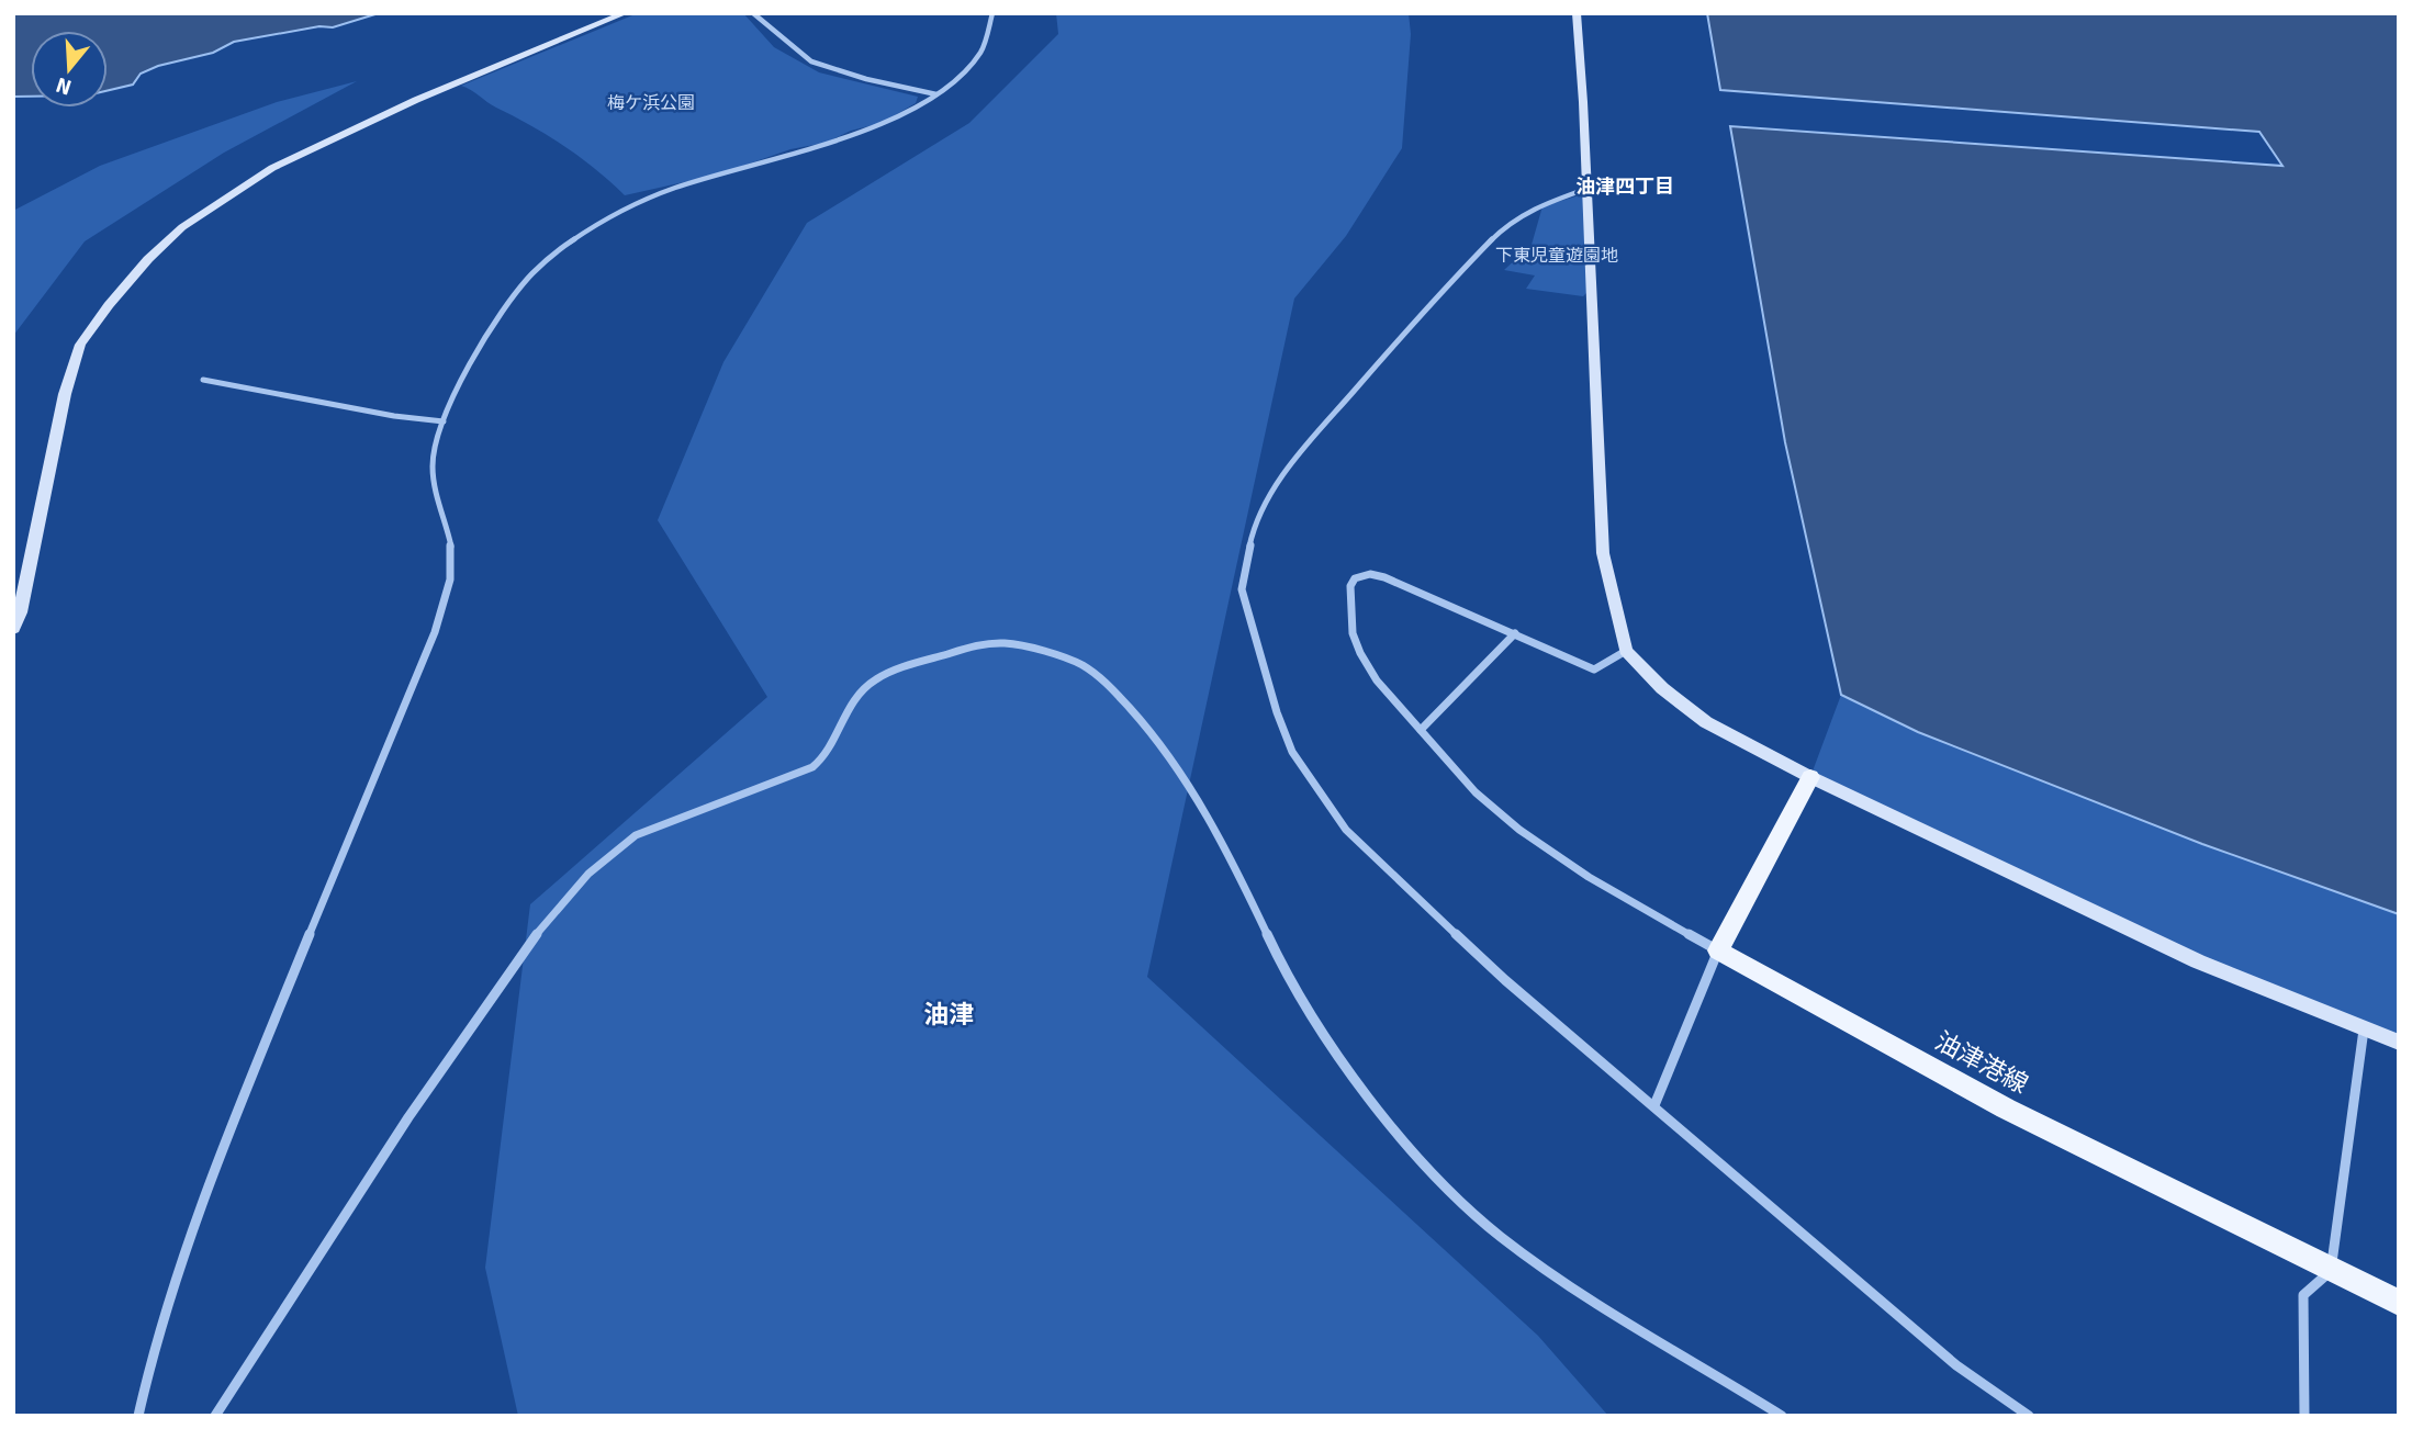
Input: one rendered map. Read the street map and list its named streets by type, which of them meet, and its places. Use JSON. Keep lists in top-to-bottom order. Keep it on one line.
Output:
{"streets":{"main road":["油津港線"]},"districts":["油津四丁目","油津"],"parks":["梅ケ浜公園","下東児童遊園地"],"north":"bottom"}
